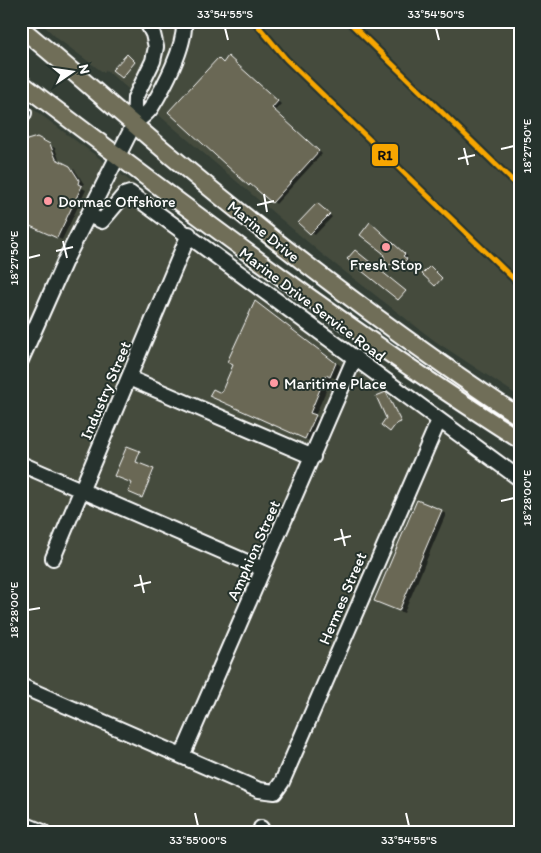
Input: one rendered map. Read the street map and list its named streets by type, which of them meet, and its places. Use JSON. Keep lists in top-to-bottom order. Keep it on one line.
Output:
{"streets":{"main road":["Marine Drive"],"street":["Marine Drive Service Road","Industry Street","Amphion Street","Hermes Street"]},"crossings":[["Marine Drive Service Road","Industry Street"],["Marine Drive Service Road","Amphion Street"],["Marine Drive Service Road","Hermes Street"],["Amphion Street","Hermes Street"]],"places":["Dormac Offshore","Fresh Stop","Maritime Place"],"lines":["transit line R1"],"north":"right","coordinates":["33°54'55\"S","33°54'50\"S","18°27'50\"E","18°28'00\"E","33°55'00\"S"]}
